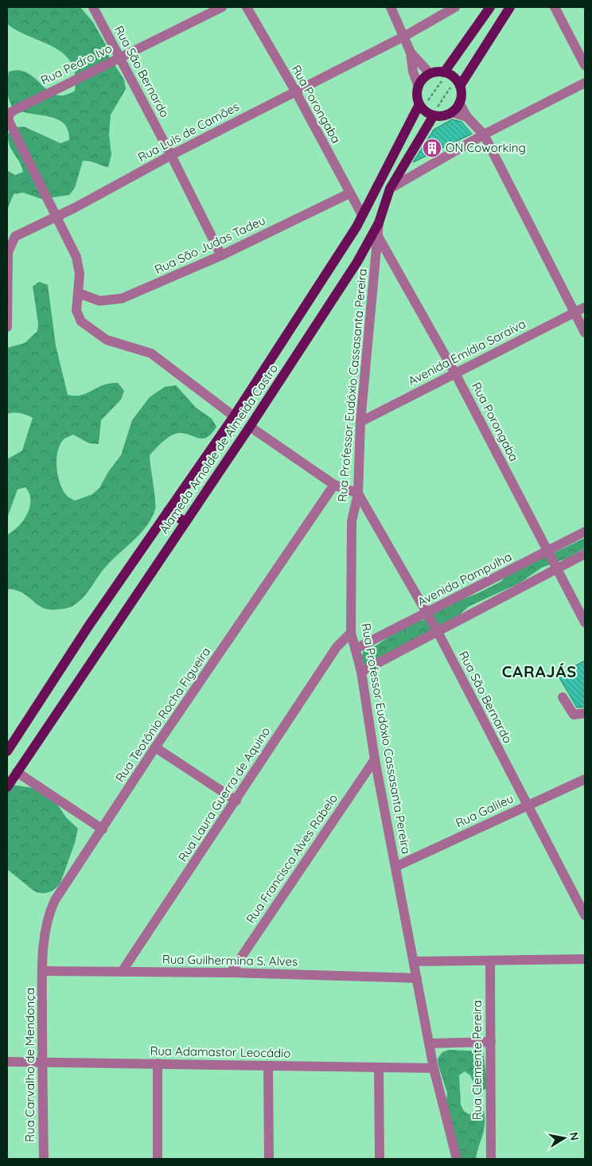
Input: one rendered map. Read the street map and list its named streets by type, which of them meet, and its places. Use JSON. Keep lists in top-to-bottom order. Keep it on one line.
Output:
{"streets":{"main road":["Alameda Arnolde de Almeida Castro"],"street":["Rua Pedro Ivo","Rua São Bernardo","Rua Porongaba","Rua Luis de Camões","Rua São Judas Tadeu","Avenida Emídia Saraiva","Rua Professor Eudóxio Cassasanta Pereira","Avenida Pampulha","Rua Teotônio Rocha Figueira","Rua Laura Guerra de Aquino","Rua Galileu","Rua Francisca Alves Rabelo","Rua Guilhermina S. Alves","Rua Adamastor Leocádio","Rua Clemente Pereira","Rua Carvalho de Mendonça"]},"crossings":[["Rua Pedro Ivo","Rua São Bernardo"],["Rua Pedro Ivo","Rua Luis de Camões"],["Rua São Bernardo","Rua Luis de Camões"],["Rua São Bernardo","Rua São Judas Tadeu"],["Rua São Bernardo","Rua Professor Eudóxio Cassasanta Pereira"],["Rua São Bernardo","Avenida Pampulha"],["Rua São Bernardo","Rua Galileu"],["Rua Porongaba","Rua Luis de Camões"],["Rua Porongaba","Rua São Judas Tadeu"],["Rua Porongaba","Avenida Emídia Saraiva"],["Rua Porongaba","Rua Professor Eudóxio Cassasanta Pereira"],["Rua Porongaba","Alameda Arnolde de Almeida Castro"],["Rua Porongaba","Avenida Pampulha"],["Avenida Emídia Saraiva","Rua Professor Eudóxio Cassasanta Pereira"],["Rua Professor Eudóxio Cassasanta Pereira","Alameda Arnolde de Almeida Castro"],["Rua Professor Eudóxio Cassasanta Pereira","Avenida Pampulha"],["Rua Professor Eudóxio Cassasanta Pereira","Rua Laura Guerra de Aquino"],["Rua Professor Eudóxio Cassasanta Pereira","Rua Galileu"],["Rua Professor Eudóxio Cassasanta Pereira","Rua Francisca Alves Rabelo"],["Rua Professor Eudóxio Cassasanta Pereira","Rua Guilhermina S. Alves"],["Rua Professor Eudóxio Cassasanta Pereira","Rua Adamastor Leocádio"],["Rua Teotônio Rocha Figueira","Rua Guilhermina S. Alves"],["Rua Teotônio Rocha Figueira","Rua Carvalho de Mendonça"],["Rua Laura Guerra de Aquino","Rua Guilhermina S. Alves"],["Rua Francisca Alves Rabelo","Rua Guilhermina S. Alves"],["Rua Guilhermina S. Alves","Rua Carvalho de Mendonça"],["Rua Adamastor Leocádio","Rua Carvalho de Mendonça"]],"districts":["CARAJÁS"],"places":{"building":["ON Coworking"]},"north":"right"}
